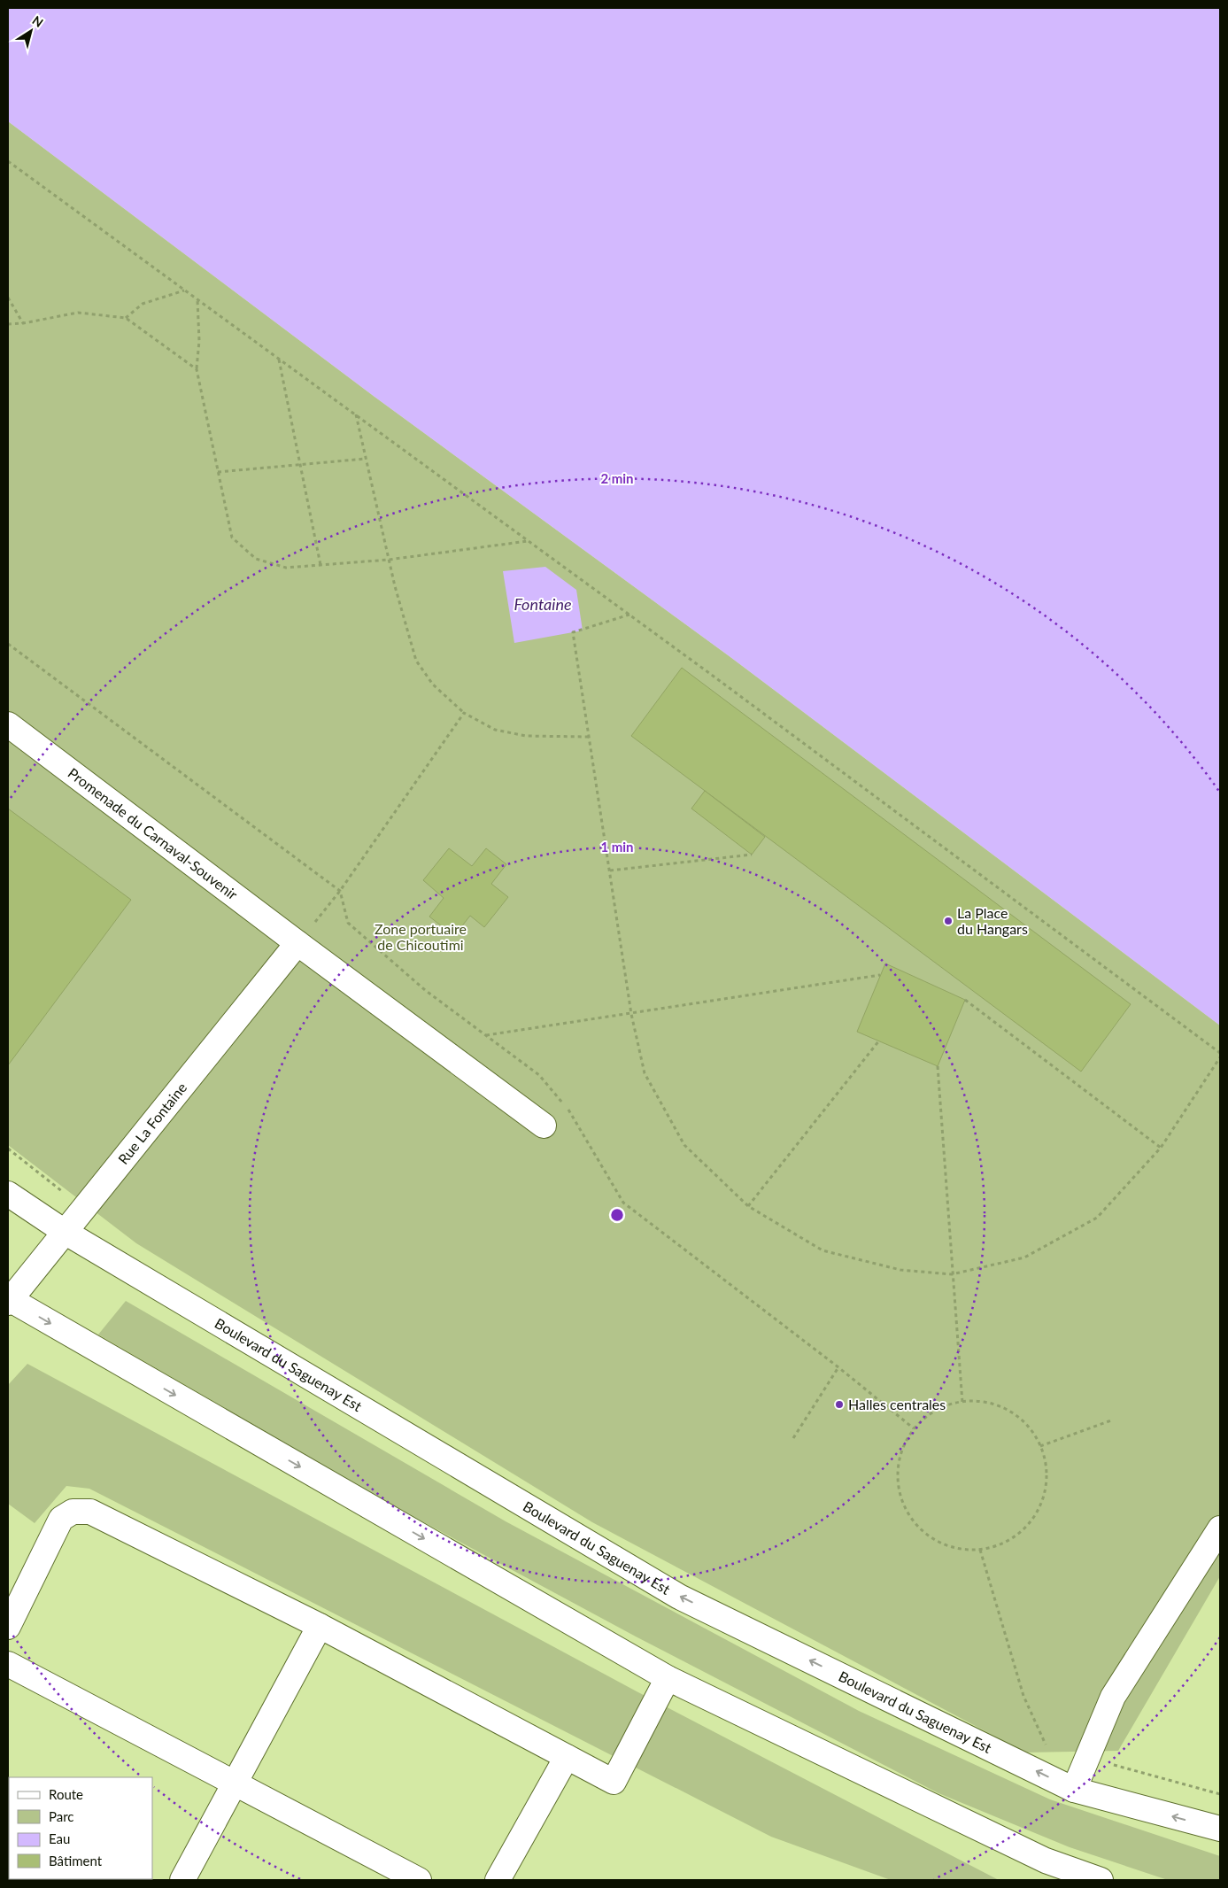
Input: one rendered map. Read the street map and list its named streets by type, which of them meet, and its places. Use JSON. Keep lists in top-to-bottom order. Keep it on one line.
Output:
{"streets":{"main road":["Promenade du Carnaval-Souvenir","Rue La Fontaine","Boulevard du Saguenay Est"]},"crossings":[["Promenade du Carnaval-Souvenir","Rue La Fontaine"],["Rue La Fontaine","Boulevard du Saguenay Est"]],"water":["Fontaine"],"parks":["Zone portuaire de Chicoutimi"],"places":["La Place du Hangars","Halles centrales"],"legend":["Route","Parc","Eau","Bâtiment"],"north":"top right","rings":["2 min","1 min"]}
